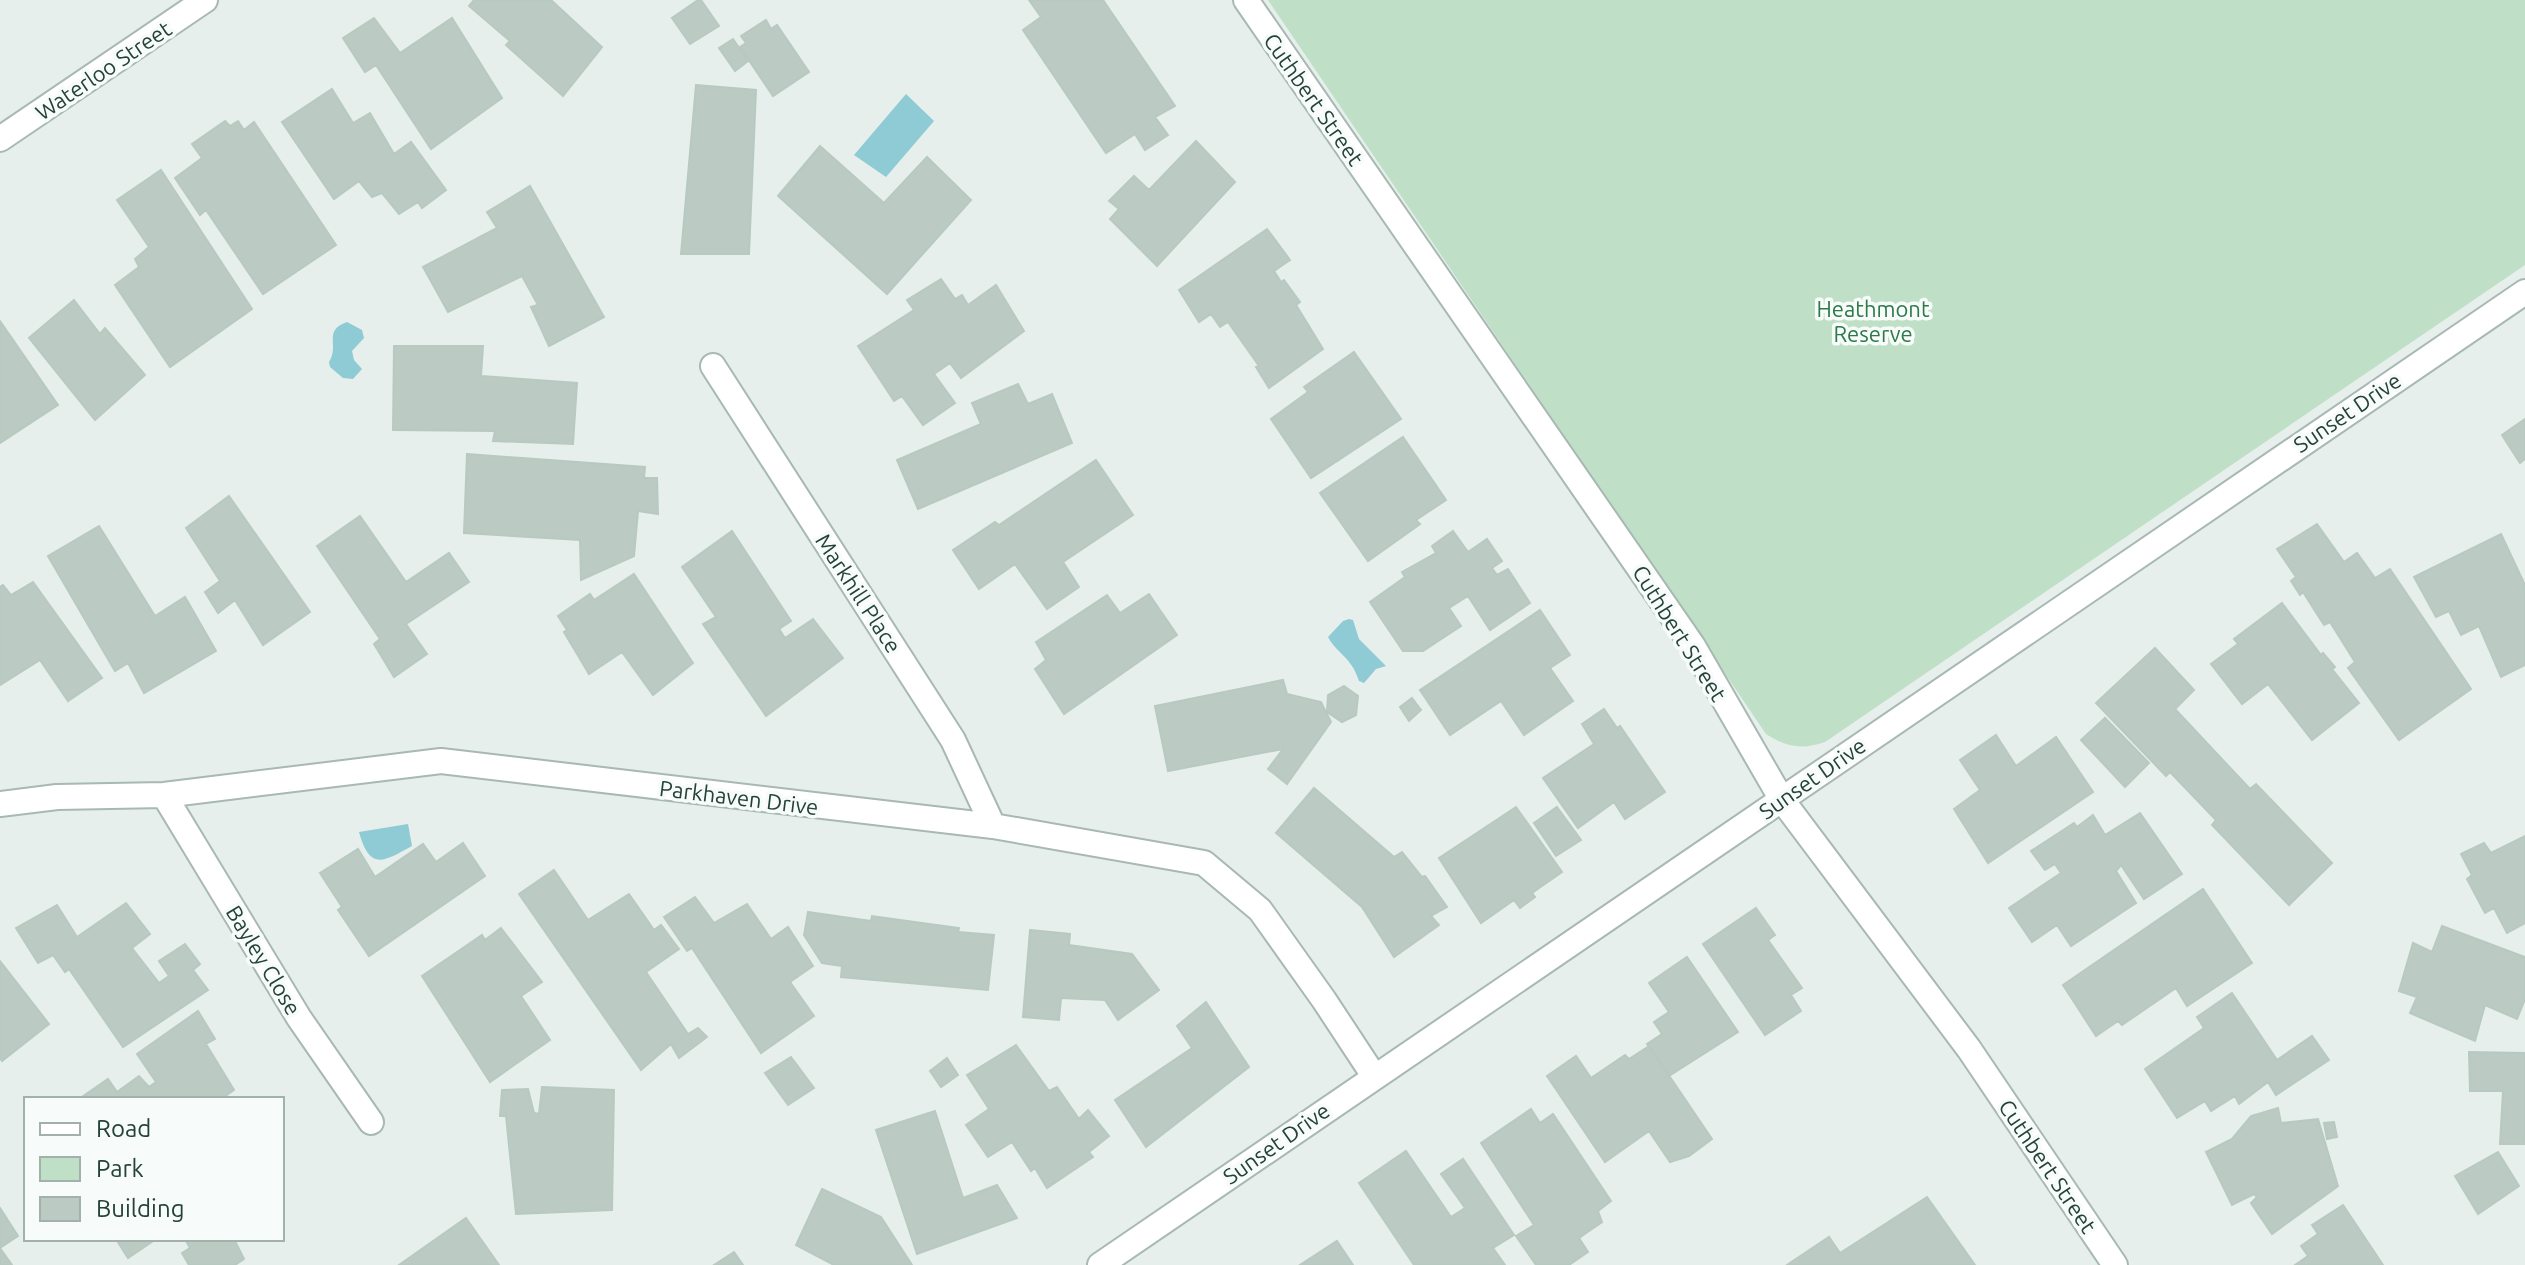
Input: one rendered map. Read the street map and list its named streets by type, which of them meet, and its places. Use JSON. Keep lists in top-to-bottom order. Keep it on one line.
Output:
{"streets":{"street":["Waterloo Street","Cuthbert Street","Sunset Drive","Markhill Place","Parkhaven Drive","Bayley Close"]},"crossings":[["Cuthbert Street","Sunset Drive"],["Sunset Drive","Parkhaven Drive"],["Markhill Place","Parkhaven Drive"],["Parkhaven Drive","Bayley Close"]],"parks":["Heathmont Reserve"],"legend":["Road","Park","Building"]}
